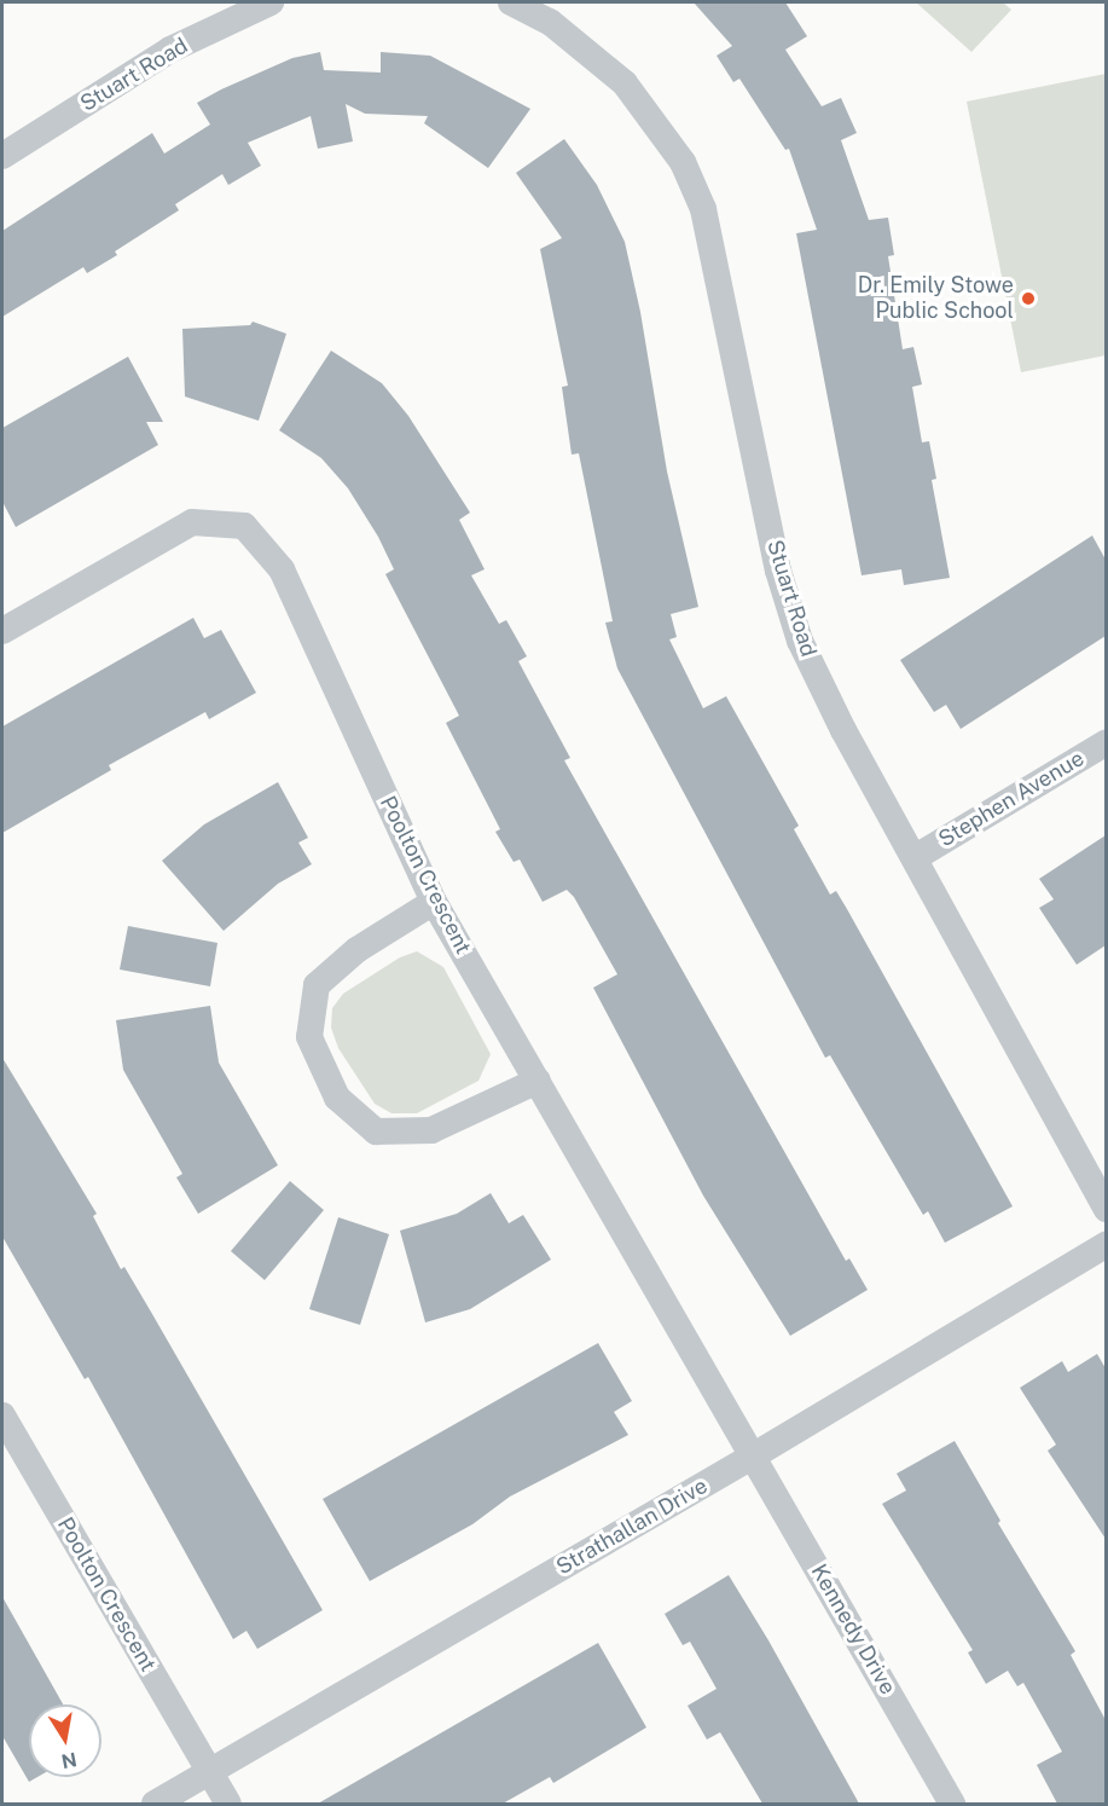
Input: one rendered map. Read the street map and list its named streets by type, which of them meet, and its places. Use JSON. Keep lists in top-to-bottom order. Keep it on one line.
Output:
{"streets":{"street":["Stuart Road","Stephen Avenue","Poolton Crescent","Strathallan Drive","Kennedy Drive"]},"crossings":[["Stuart Road","Stephen Avenue"],["Poolton Crescent","Strathallan Drive"],["Poolton Crescent","Kennedy Drive"],["Strathallan Drive","Kennedy Drive"]],"places":["Dr. Emily Stowe Public School"],"north":"bottom"}
